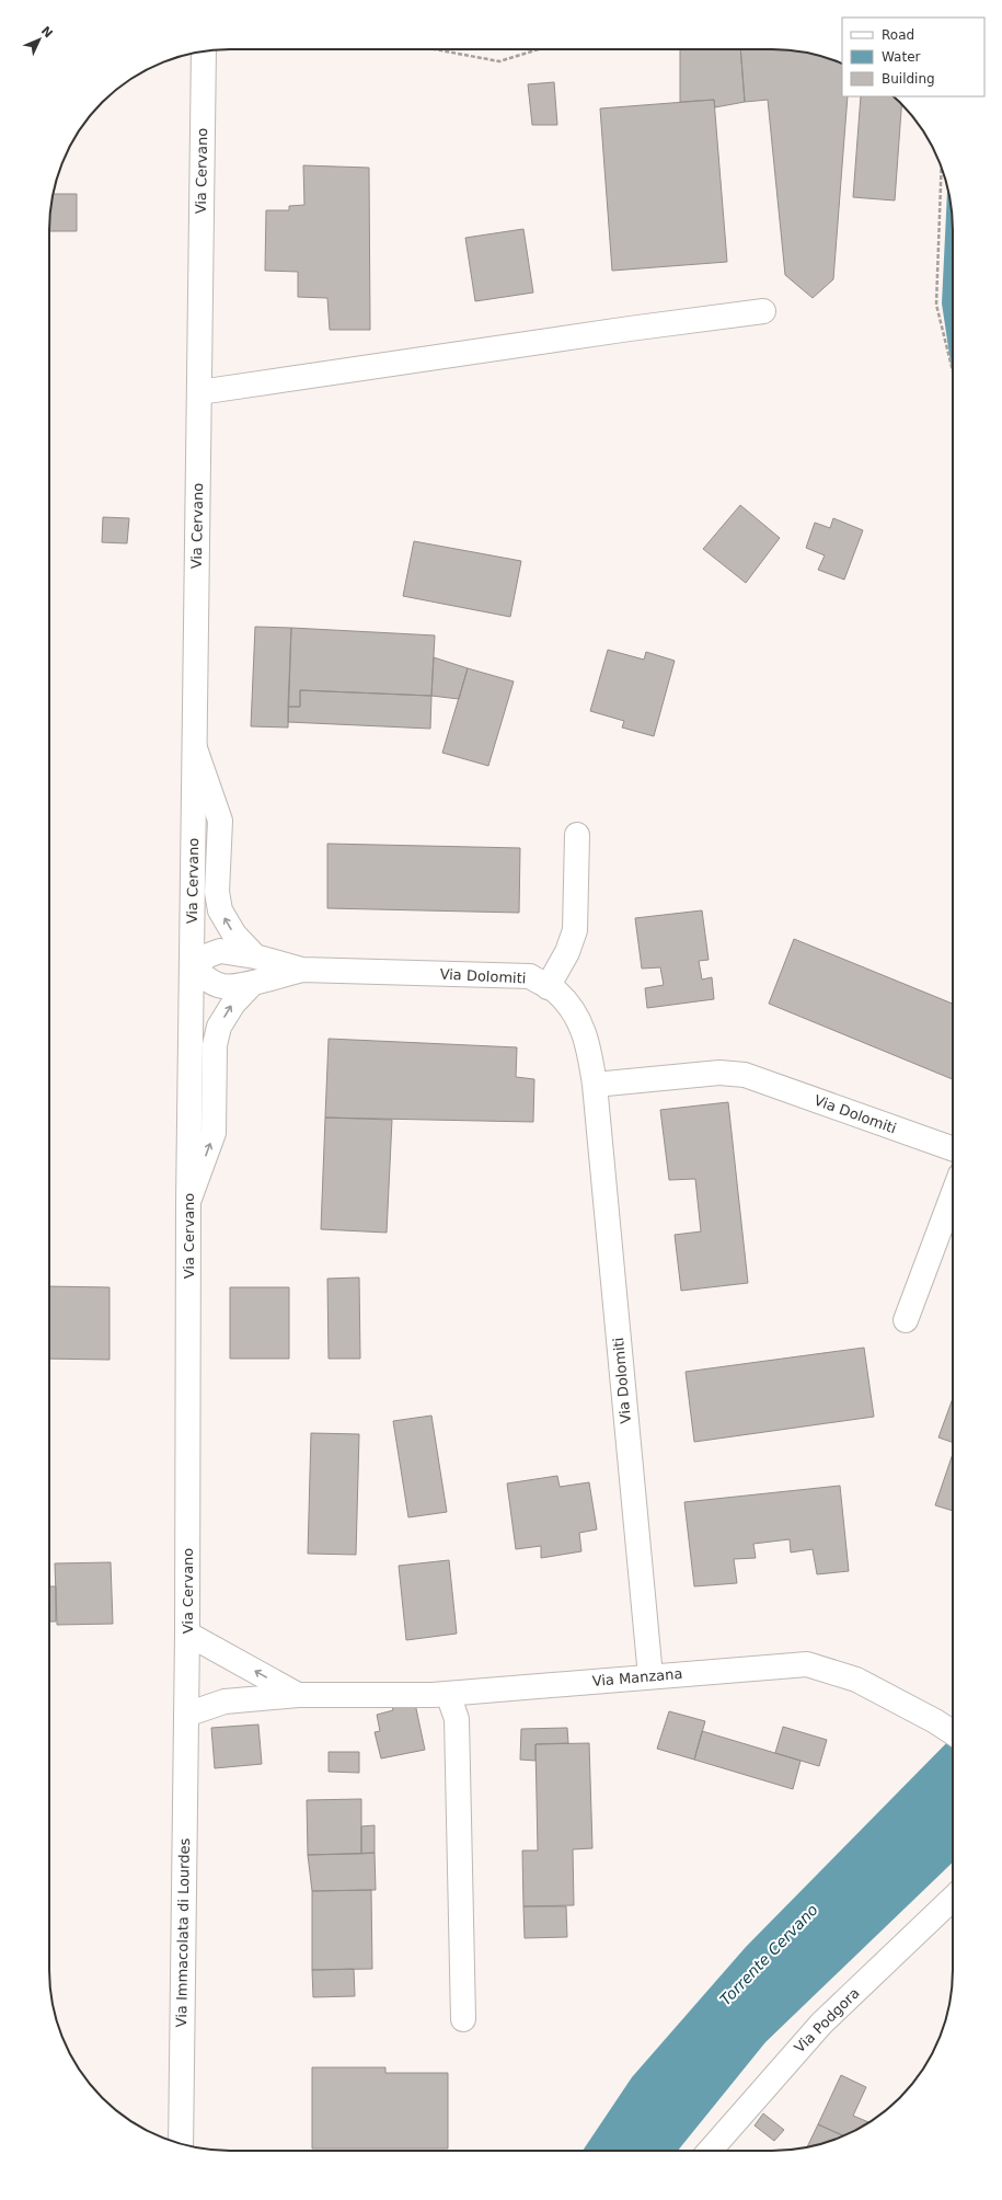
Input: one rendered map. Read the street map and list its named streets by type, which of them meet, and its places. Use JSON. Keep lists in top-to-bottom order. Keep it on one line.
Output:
{"streets":{"street":["Via Cervano","Via Dolomiti","Via Manzana","Via Immacolata di Lourdes","Via Podgora"]},"crossings":[["Via Cervano","Via Dolomiti"],["Via Cervano","Via Manzana"],["Via Cervano","Via Immacolata di Lourdes"],["Via Dolomiti","Via Manzana"],["Via Manzana","Via Immacolata di Lourdes"]],"water":["Torrente Cervano"],"legend":["Road","Water","Building"],"north":"top right"}
